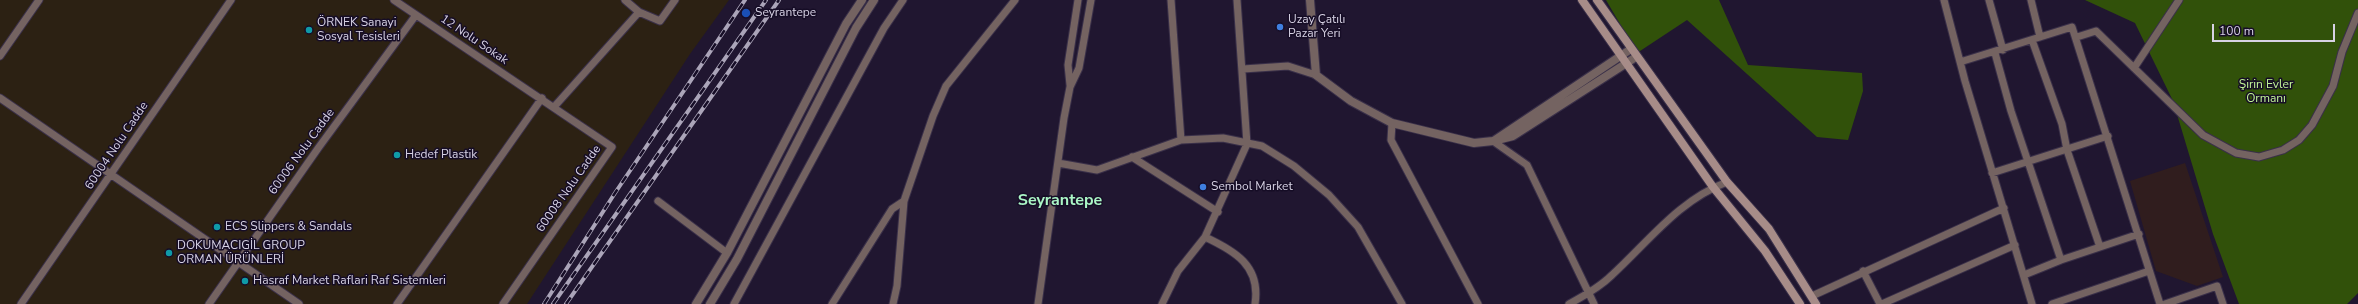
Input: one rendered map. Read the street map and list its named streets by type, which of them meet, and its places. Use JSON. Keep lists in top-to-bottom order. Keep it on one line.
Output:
{"streets":{"street":["12 Nolu Sokak","60004 Nolu Cadde","60006 Nolu Cadde","60008 Nolu Cadde"]},"crossings":[["12 Nolu Sokak","60006 Nolu Cadde"],["12 Nolu Sokak","60008 Nolu Cadde"]],"districts":["Seyrantepe"],"parks":["Şirin Evler Ormanı"],"places":["Seyrantepe","Uzay Çatılı Pazar Yeri","ÖRNEK Sanayi Sosyal Tesisleri","Hedef Plastik","Sembol Market","ECS Slippers & Sandals","DOKUMACIGİL GROUP ORMAN ÜRÜNLERİ","Hasraf Market Raflari Raf Sistemleri"],"scale_bar":"100 m"}
